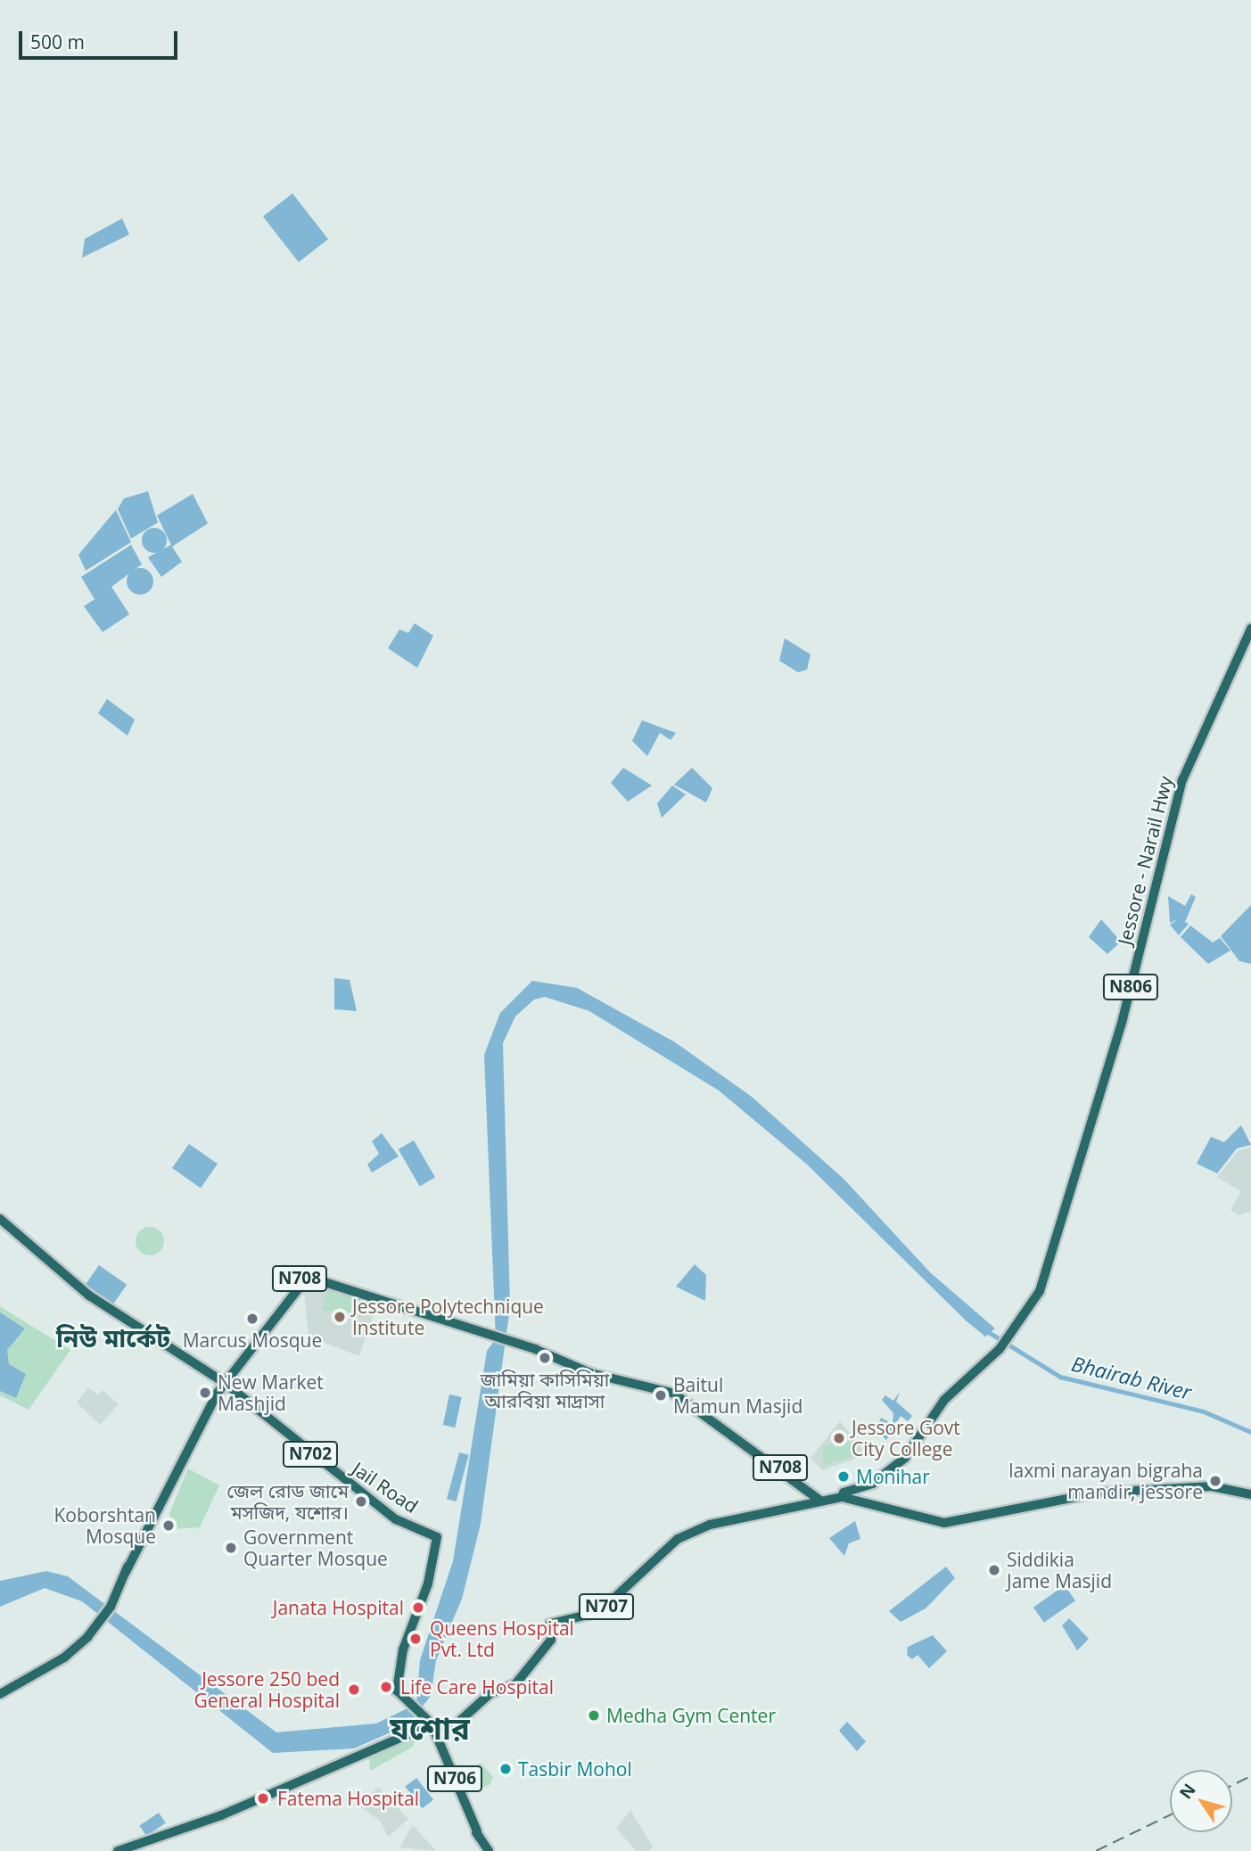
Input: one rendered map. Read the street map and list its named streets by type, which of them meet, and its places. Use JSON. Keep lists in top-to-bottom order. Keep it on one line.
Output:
{"streets":{"highway":["Jessore - Narail Hwy","N806","N708","N702","Jail Road","N707","N706"]},"crossings":[["Jessore - Narail Hwy","N707"],["N708","N702"],["N708","Jail Road"],["N708","N707"],["N702","Jail Road"],["Jail Road","N707"],["Jail Road","N706"],["N707","N706"]],"districts":["নিউ মার্কেট","যশোর"],"water":["Bhairab River"],"places":["Jessore Polytechnique Institute","Marcus Mosque","জামিয়া কাসিমিয়া আরবিয়া মাদ্রাসা","New Market Mashjid","Baitul Mamun Masjid","Jessore Govt City College","Monihar","laxmi narayan bigraha mandir, jessore","জেল রোড জামে মসজিদ, যশোর।","Koborshtan Mosque","Government Quarter Mosque","Siddikia Jame Masjid","Janata Hospital","Queens Hospital Pvt. Ltd","Life Care Hospital","Jessore 250 bed General Hospital","Medha Gym Center","Tasbir Mohol","Fatema Hospital"],"scale_bar":"500 m","north":"top left"}
